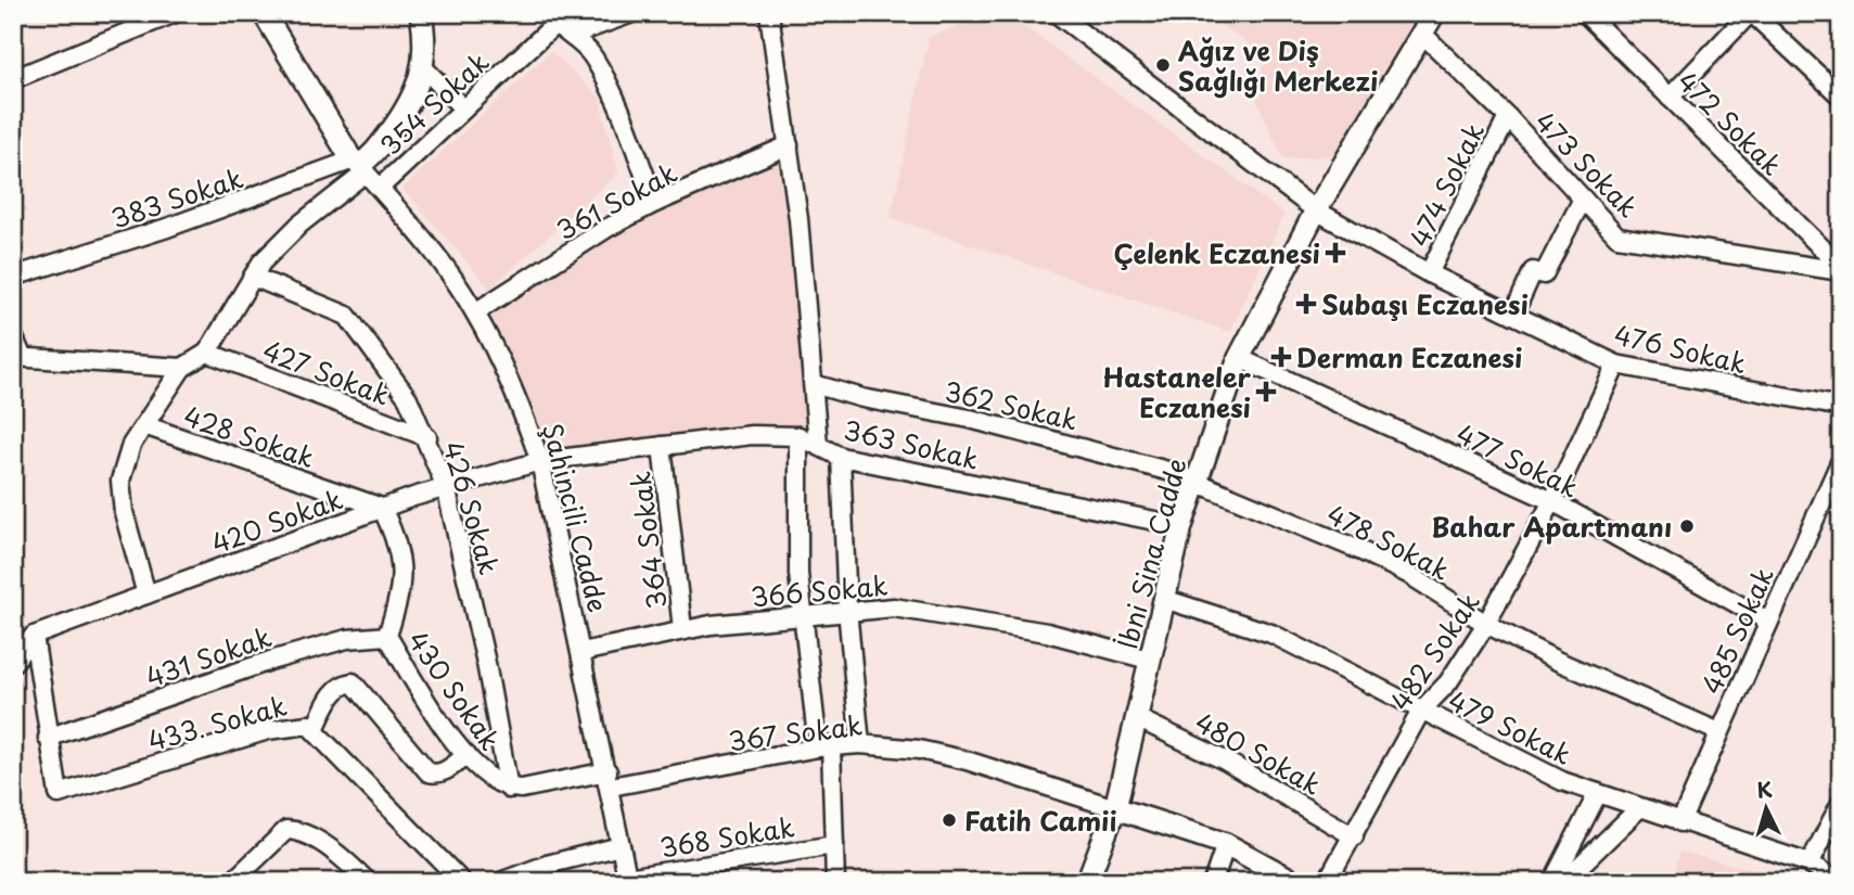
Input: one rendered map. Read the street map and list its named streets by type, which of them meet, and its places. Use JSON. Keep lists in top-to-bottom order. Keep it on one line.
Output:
{"streets":{"street":["354 Sokak","472 Sokak","473 Sokak","474 Sokak","383 Sokak","361 Sokak","476 Sokak","427 Sokak","362 Sokak","428 Sokak","363 Sokak","477 Sokak","426 Sokak","Şahincili Cadde","420 Sokak","364 Sokak","478 Sokak","İbni Sina Cadde","366 Sokak","485 Sokak","482 Sokak","431 Sokak","430 Sokak","433. Sokak","479 Sokak","367 Sokak","480 Sokak","368 Sokak"]},"crossings":[["354 Sokak","Şahincili Cadde"],["472 Sokak","473 Sokak"],["473 Sokak","474 Sokak"],["473 Sokak","İbni Sina Cadde"],["474 Sokak","476 Sokak"],["383 Sokak","Şahincili Cadde"],["361 Sokak","Şahincili Cadde"],["476 Sokak","İbni Sina Cadde"],["476 Sokak","482 Sokak"],["427 Sokak","426 Sokak"],["362 Sokak","478 Sokak"],["362 Sokak","İbni Sina Cadde"],["428 Sokak","420 Sokak"],["428 Sokak","430 Sokak"],["363 Sokak","Şahincili Cadde"],["363 Sokak","420 Sokak"],["363 Sokak","364 Sokak"],["363 Sokak","İbni Sina Cadde"],["477 Sokak","İbni Sina Cadde"],["477 Sokak","485 Sokak"],["477 Sokak","482 Sokak"],["426 Sokak","420 Sokak"],["426 Sokak","430 Sokak"],["Şahincili Cadde","420 Sokak"],["Şahincili Cadde","366 Sokak"],["Şahincili Cadde","367 Sokak"],["Şahincili Cadde","368 Sokak"],["420 Sokak","430 Sokak"],["364 Sokak","366 Sokak"],["478 Sokak","İbni Sina Cadde"],["478 Sokak","485 Sokak"],["478 Sokak","482 Sokak"],["İbni Sina Cadde","366 Sokak"],["İbni Sina Cadde","479 Sokak"],["İbni Sina Cadde","367 Sokak"],["İbni Sina Cadde","480 Sokak"],["485 Sokak","479 Sokak"],["482 Sokak","479 Sokak"],["482 Sokak","480 Sokak"],["431 Sokak","430 Sokak"],["431 Sokak","433. Sokak"]],"places":{"other":["Ağız ve Diş Sağlığı Merkezi","Bahar Apartmanı","Fatih Camii"],"health":["Çelenk Eczanesi","Subaşı Eczanesi","Derman Eczanesi","Hastaneler Eczanesi"]},"north":"top"}
